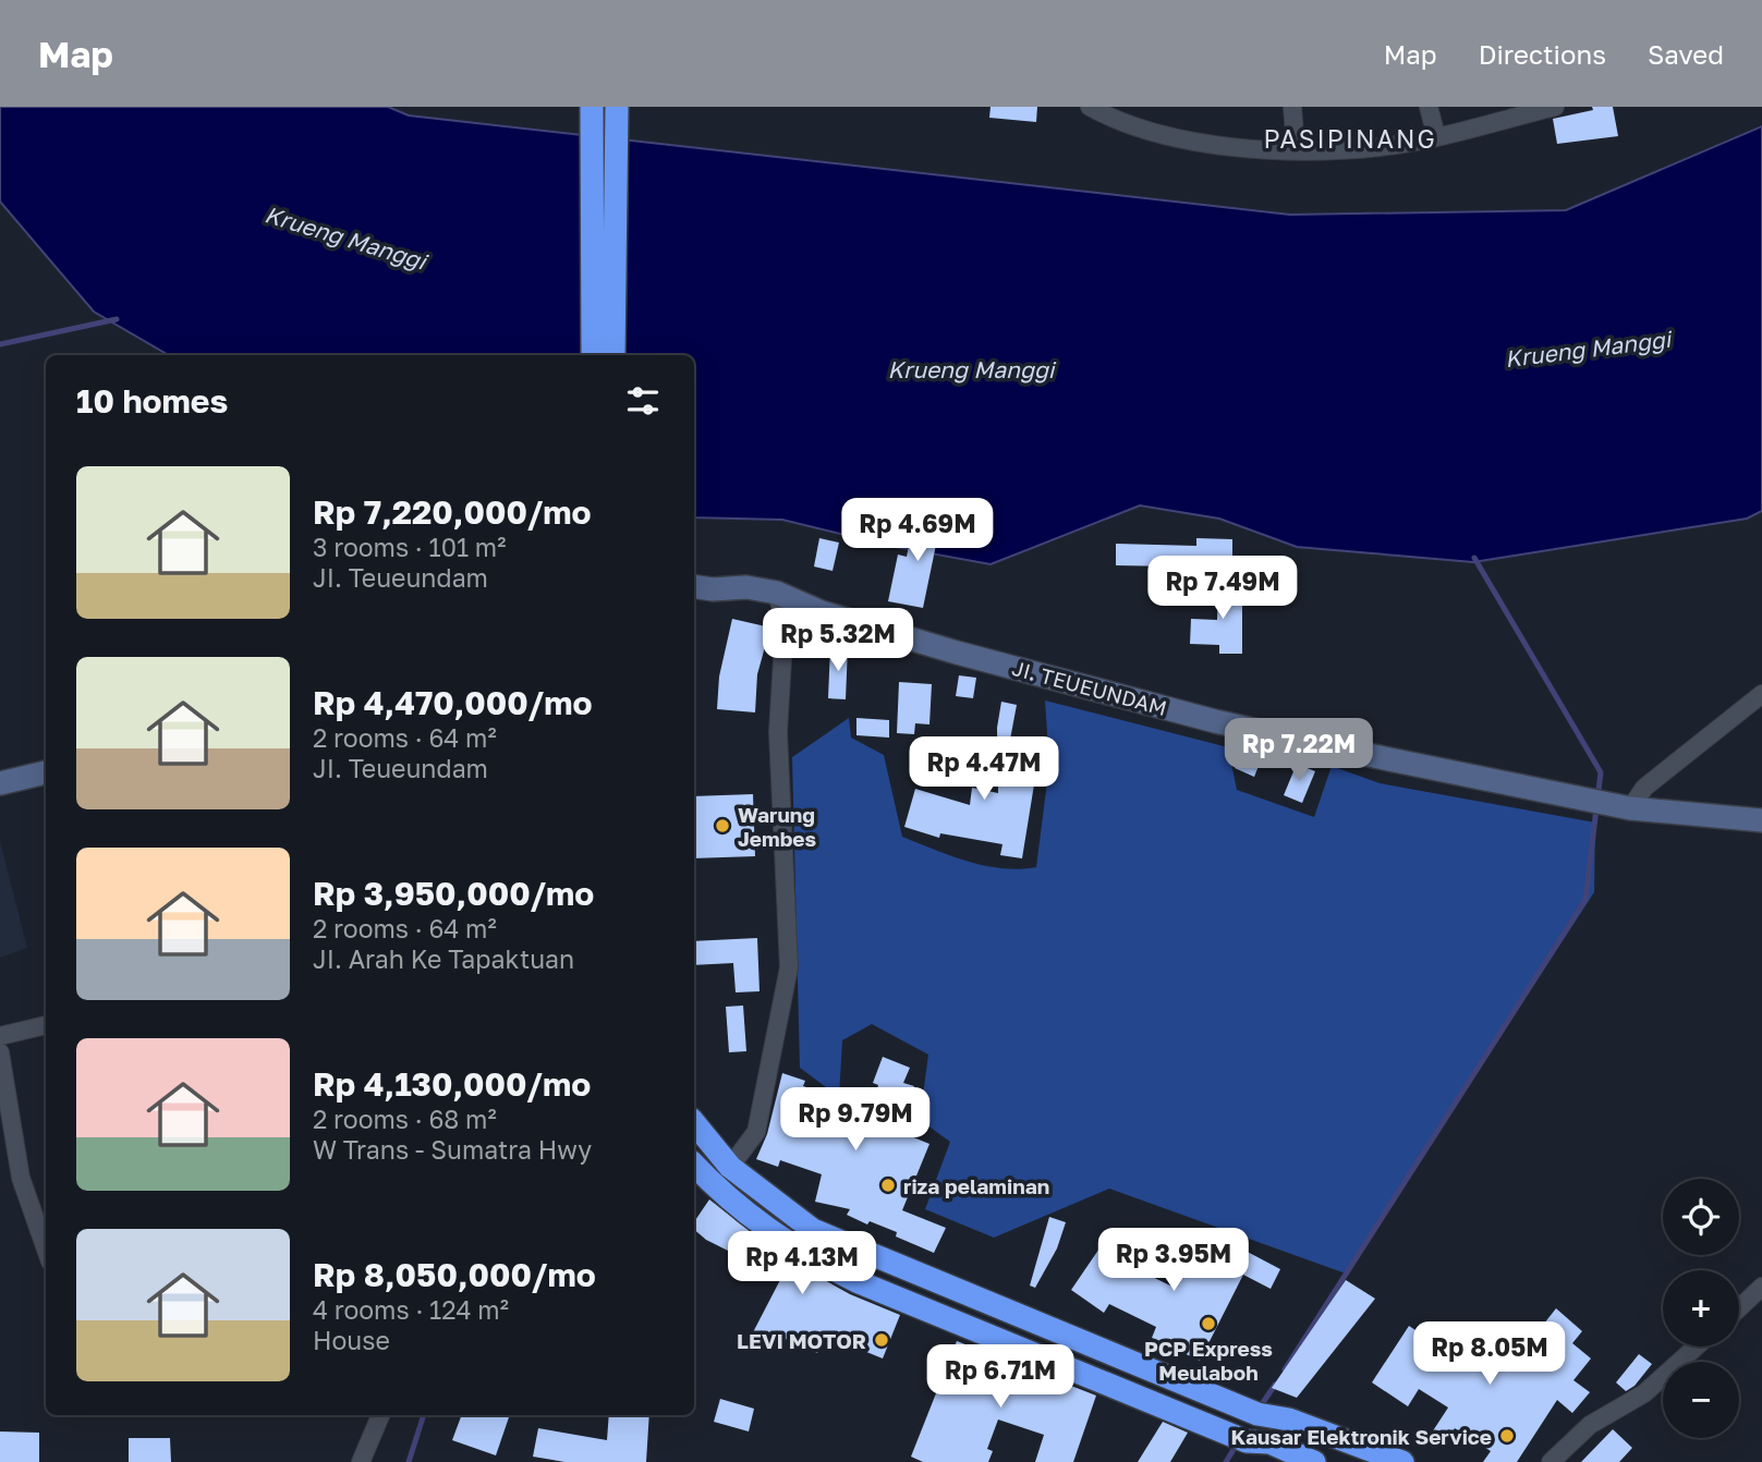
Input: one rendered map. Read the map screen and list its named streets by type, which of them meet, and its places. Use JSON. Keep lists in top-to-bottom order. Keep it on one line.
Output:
{"streets":{"street":["JI. TEUEUNDAM"]},"districts":["PASIPINANG"],"water":["Krueng Manggi"],"places":["Warung Jembes","riza pelaminan","PCP Express Meulaboh","LEVI MOTOR","Kausar Elektronik Service"],"page":{"header":"Map","nav":["Map","Directions","Saved"],"heading":"10 homes","list":[{"name":"Rp 7,220,000/mo","note":"3 rooms · 101 m² · JI. Teueundam"},{"name":"Rp 4,470,000/mo","note":"2 rooms · 64 m² · JI. Teueundam"},{"name":"Rp 3,950,000/mo","note":"2 rooms · 64 m² · JI. Arah Ke Tapaktuan"},{"name":"Rp 4,130,000/mo","note":"2 rooms · 68 m² · W Trans - Sumatra Hwy"},{"name":"Rp 8,050,000/mo","note":"4 rooms · 124 m² · House"}],"price":["Rp 4.69M","Rp 7.49M","Rp 5.32M","Rp 7.22M","Rp 4.47M","Rp 9.79M","Rp 3.95M","Rp 4.13M","Rp 8.05M","Rp 6.71M"],"map_buttons":["+","−"]}}
